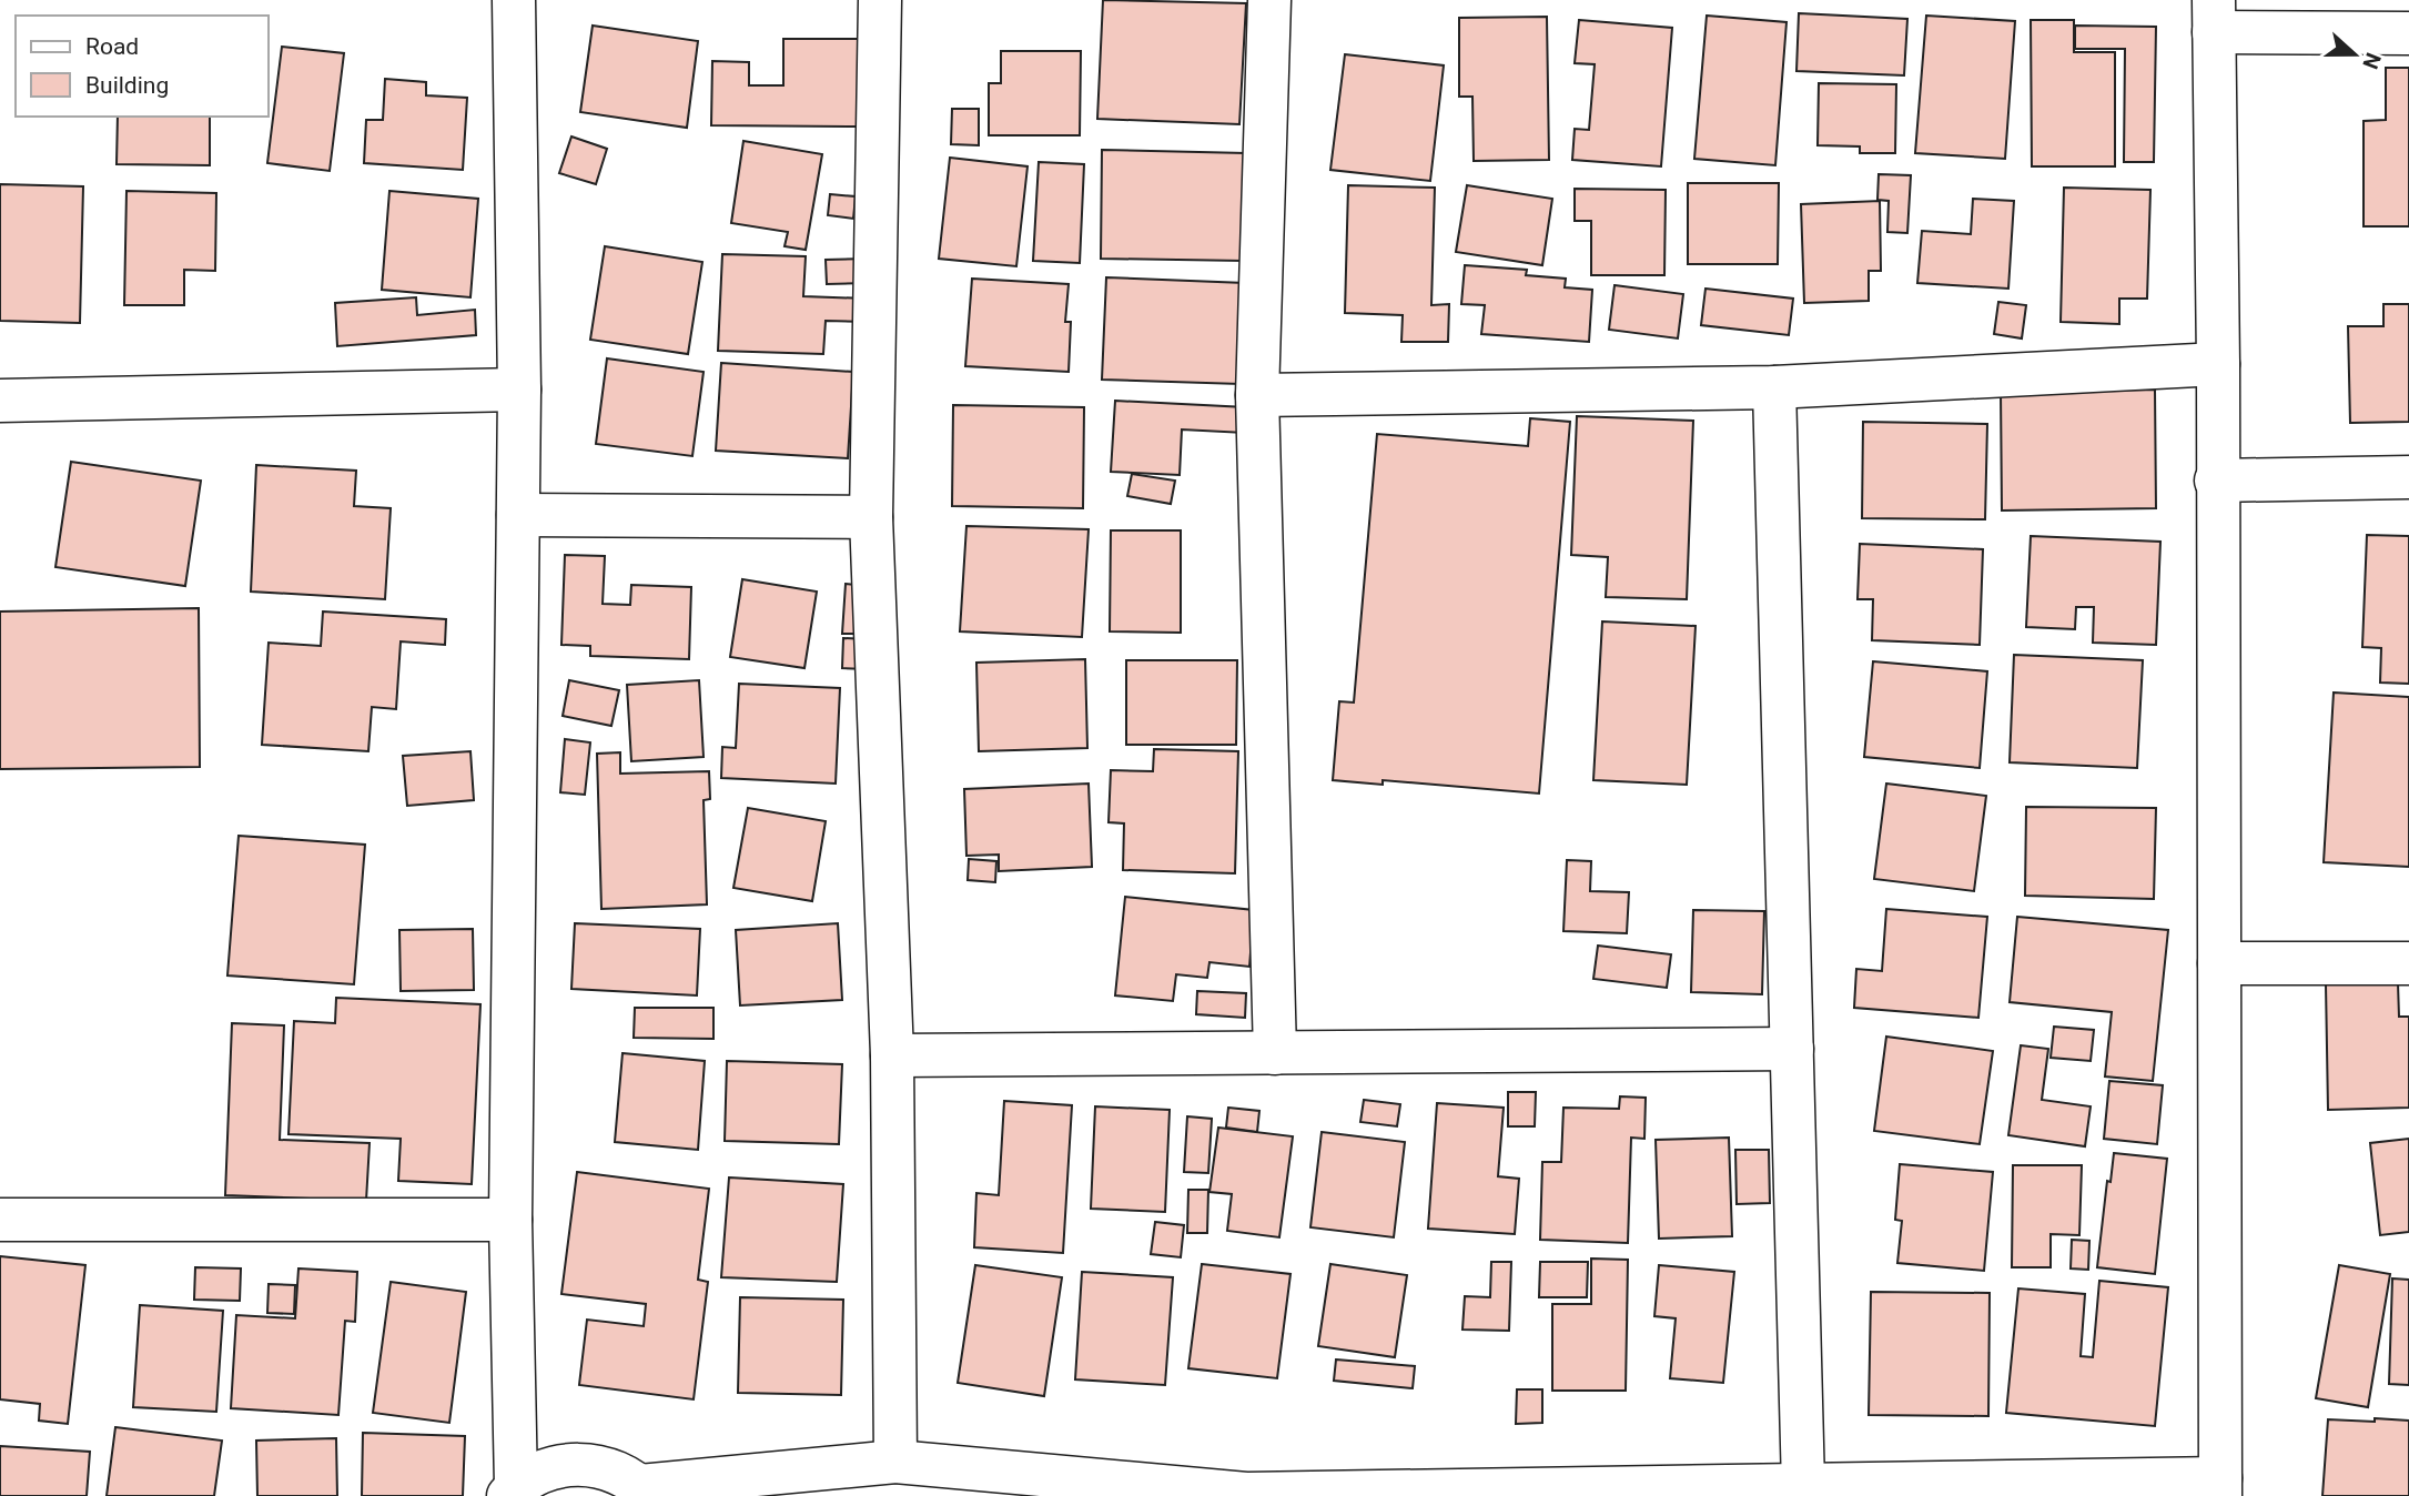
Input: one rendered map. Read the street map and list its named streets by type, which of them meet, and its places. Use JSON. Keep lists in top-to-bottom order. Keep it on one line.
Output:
{"legend":["Road","Building"],"north":"right"}
